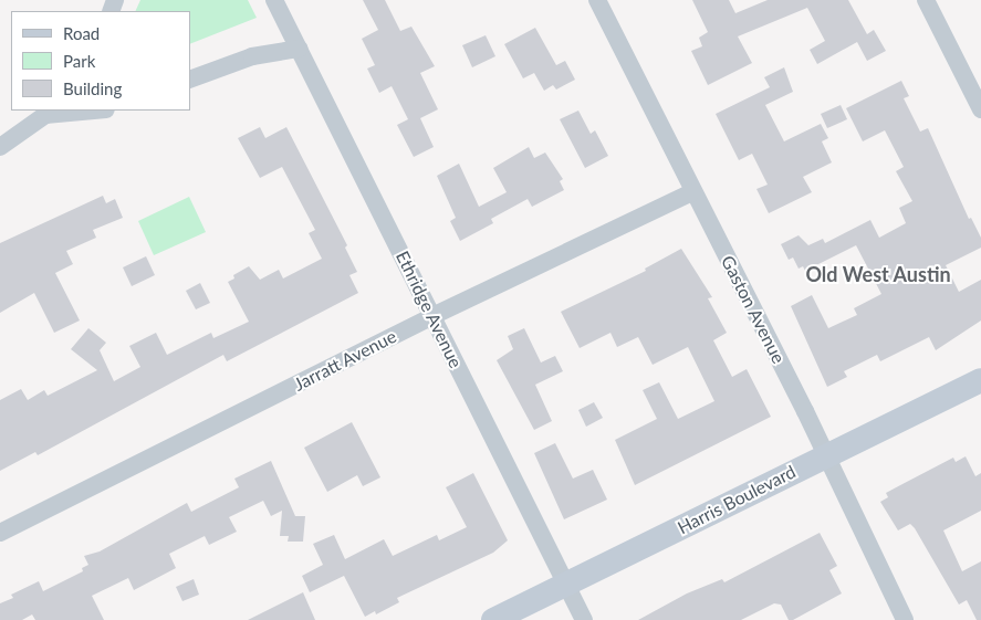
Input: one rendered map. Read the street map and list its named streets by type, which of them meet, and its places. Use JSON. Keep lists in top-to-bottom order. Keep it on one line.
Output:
{"streets":{"street":["Ethridge Avenue","Gaston Avenue","Jarratt Avenue","Harris Boulevard"]},"crossings":[["Ethridge Avenue","Jarratt Avenue"],["Ethridge Avenue","Harris Boulevard"],["Gaston Avenue","Jarratt Avenue"],["Gaston Avenue","Harris Boulevard"]],"districts":["Old West Austin"],"legend":["Road","Park","Building"]}
